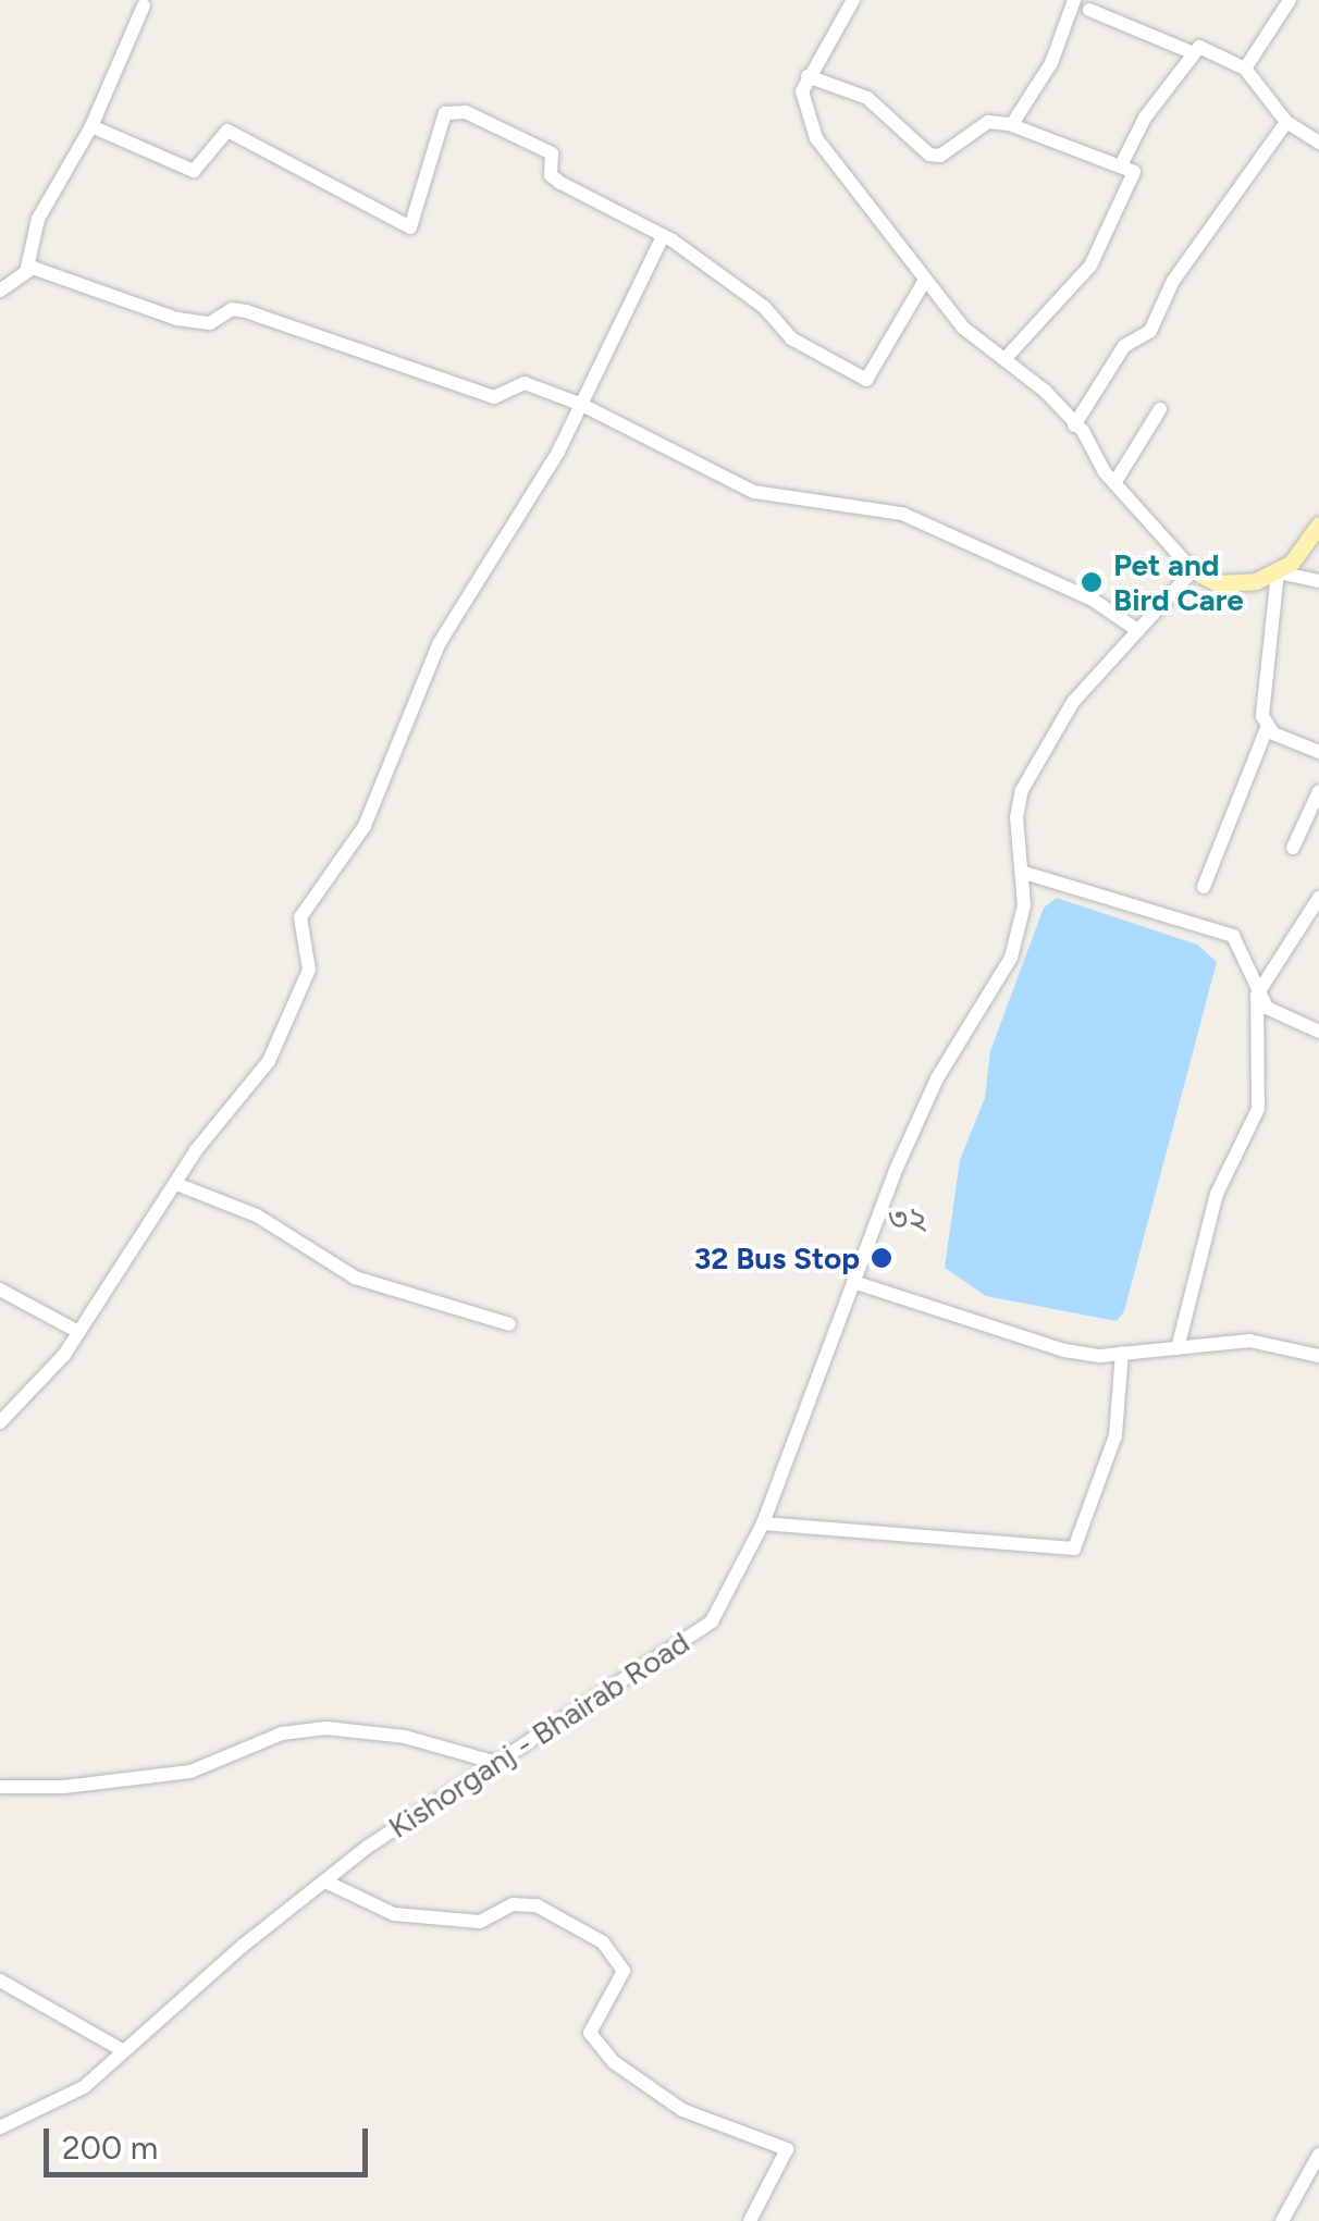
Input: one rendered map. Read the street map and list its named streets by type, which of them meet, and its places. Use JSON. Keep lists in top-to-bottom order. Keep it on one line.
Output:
{"streets":{"street":["Kishorganj - Bhairab Road"]},"districts":["৩২"],"places":["Pet and Bird Care","32 Bus Stop"],"scale_bar":"200 m"}
